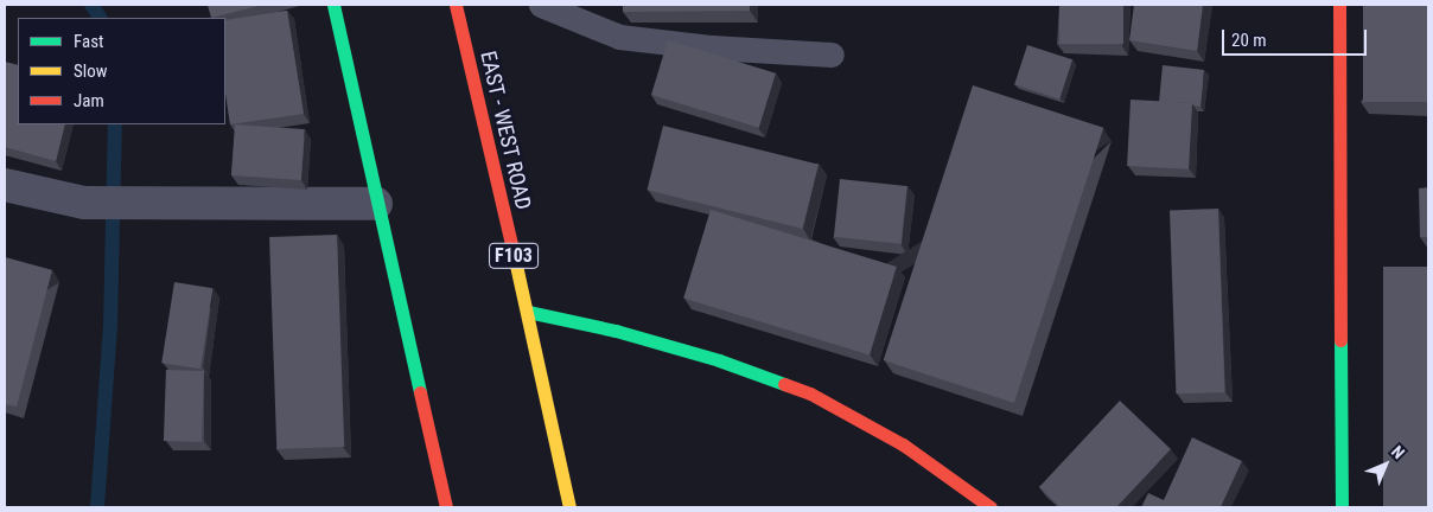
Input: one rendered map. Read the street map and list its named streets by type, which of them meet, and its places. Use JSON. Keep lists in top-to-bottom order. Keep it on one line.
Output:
{"streets":{"main road":["EAST - WEST ROAD","F103"]},"legend":["Fast","Slow","Jam"],"scale_bar":"20 m","north":"top right"}
